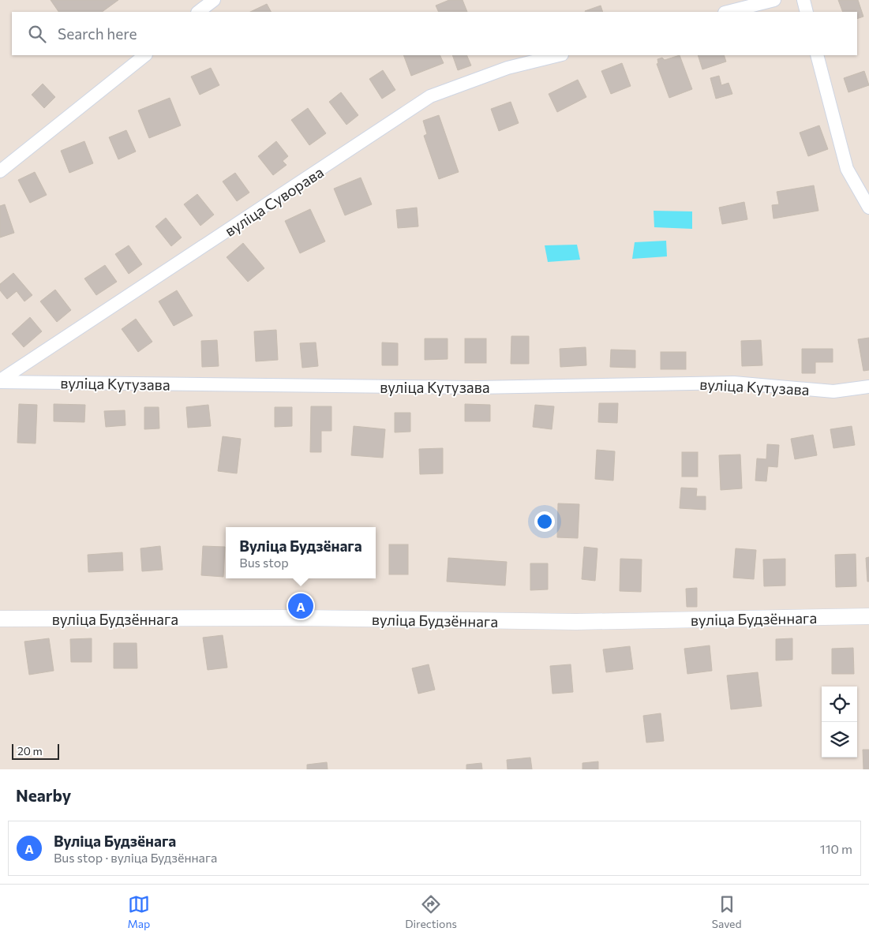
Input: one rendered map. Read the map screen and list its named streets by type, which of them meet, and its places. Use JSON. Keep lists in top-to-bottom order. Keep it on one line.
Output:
{"streets":{"street":["вуліца Суворава","вуліца Кутузава","вуліца Будзённага"]},"crossings":[["вуліца Суворава","вуліца Кутузава"]],"scale_bar":"20 m","page":{"search":"Search here","popup":["Вуліца Будзёнага","Bus stop"],"pins":"A","scale":"20 m","heading":"Nearby","list":[{"mark":"A","name":"Вуліца Будзёнага","note":"Bus stop · вуліца Будзённага","value":"110 m"}],"nav":["Map","Directions","Saved"]}}
